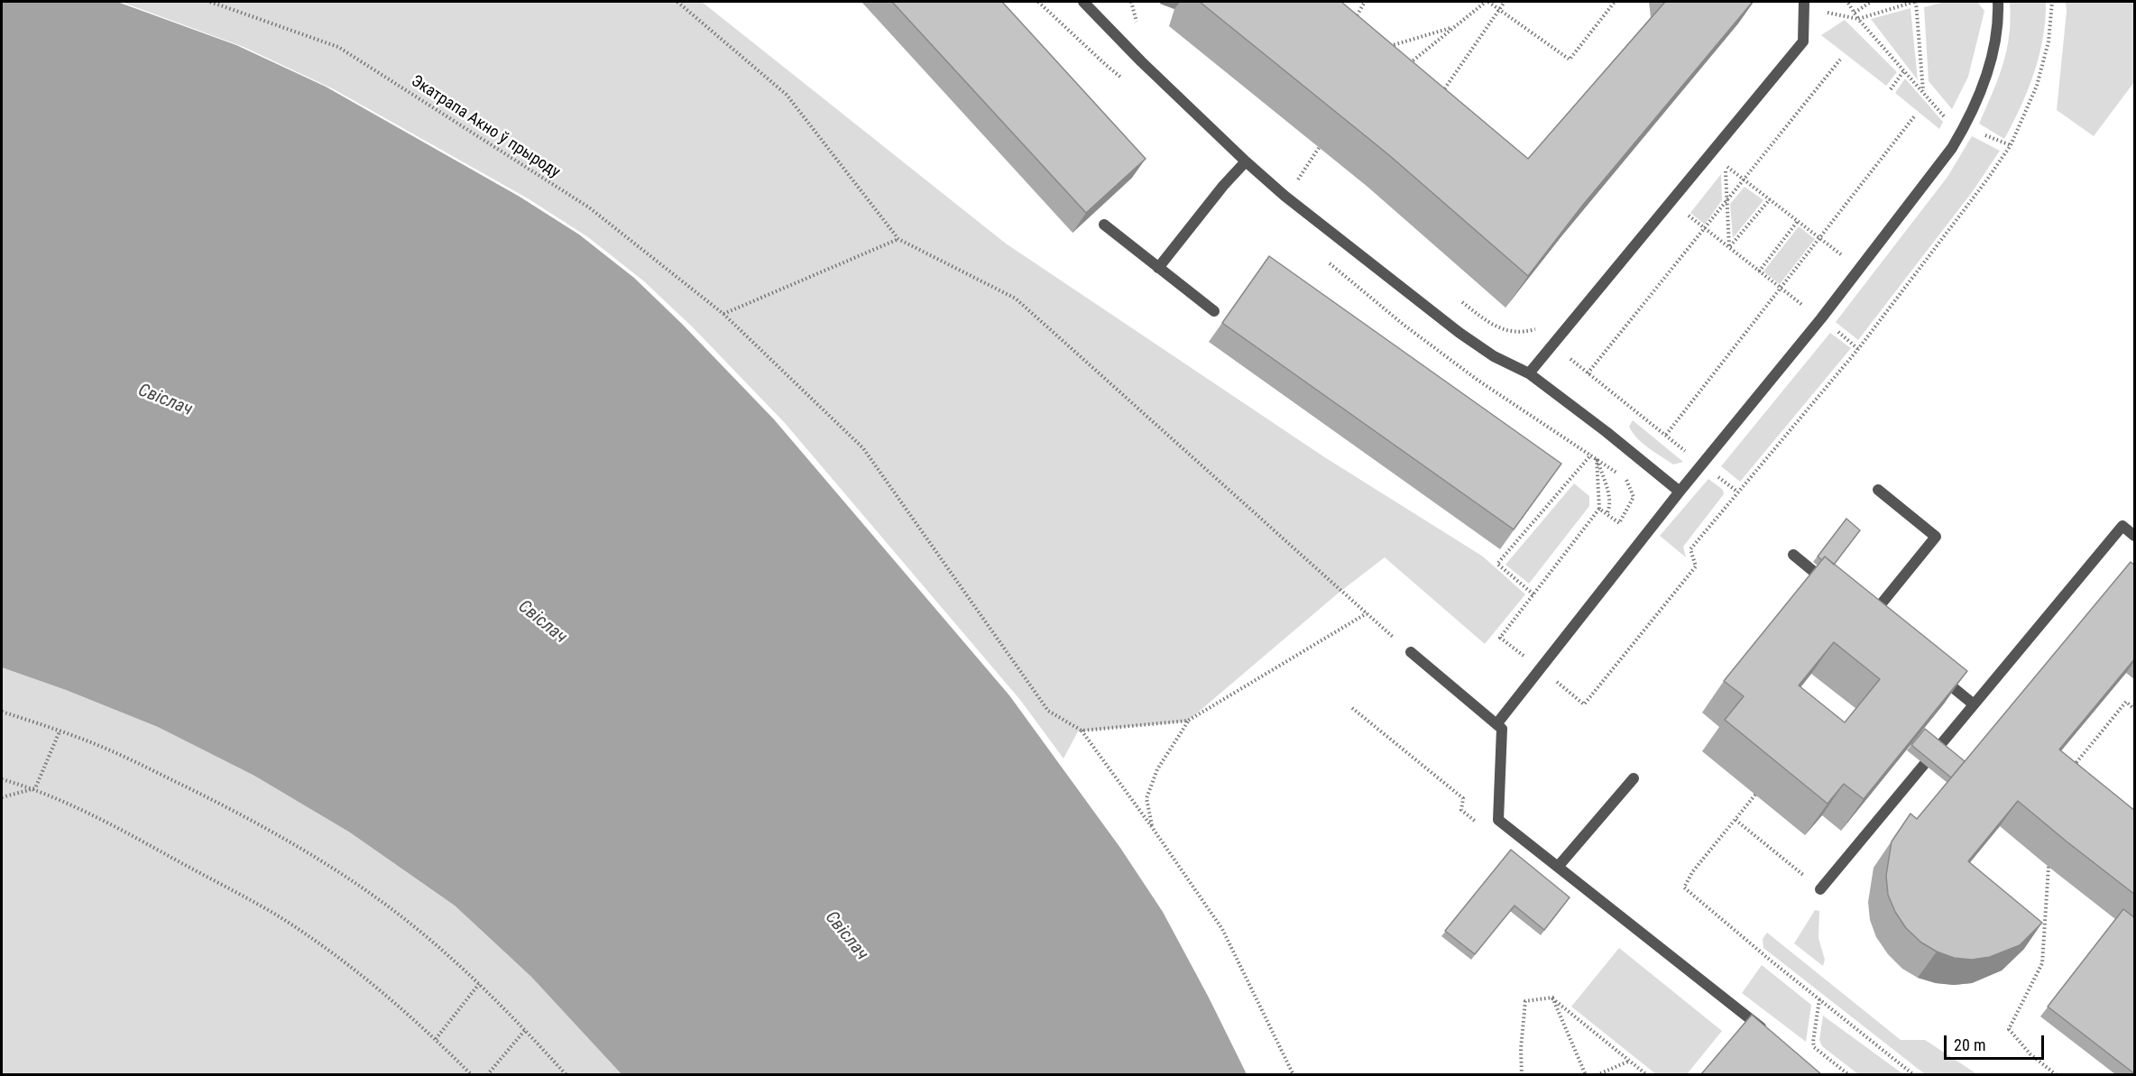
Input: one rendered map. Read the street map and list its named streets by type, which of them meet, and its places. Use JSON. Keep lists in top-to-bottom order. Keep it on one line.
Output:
{"streets":{"path":["Экатрапа Акно ў прыроду"]},"water":["Свіслач"],"scale_bar":"20 m"}
